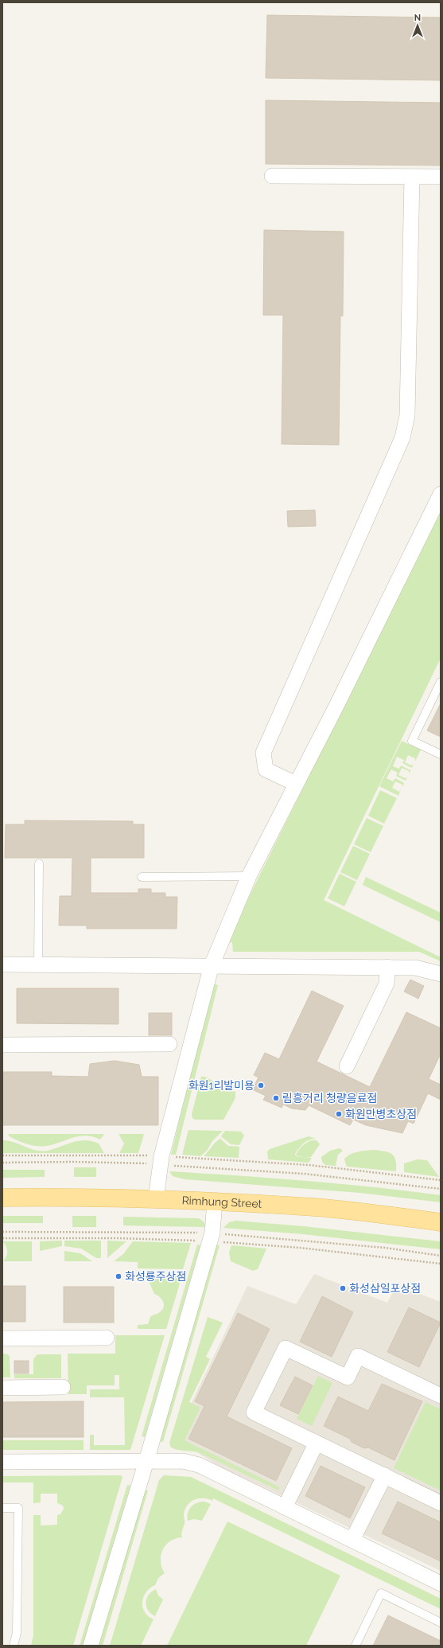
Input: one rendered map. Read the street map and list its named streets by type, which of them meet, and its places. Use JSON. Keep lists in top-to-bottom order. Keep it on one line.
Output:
{"streets":{"main road":["Rimhung Street"]},"places":["화원1리발미용","림흥거리 청량음료점","화원만병초상점","화성룡주상점","화성삼일포상점"],"north":"top"}
